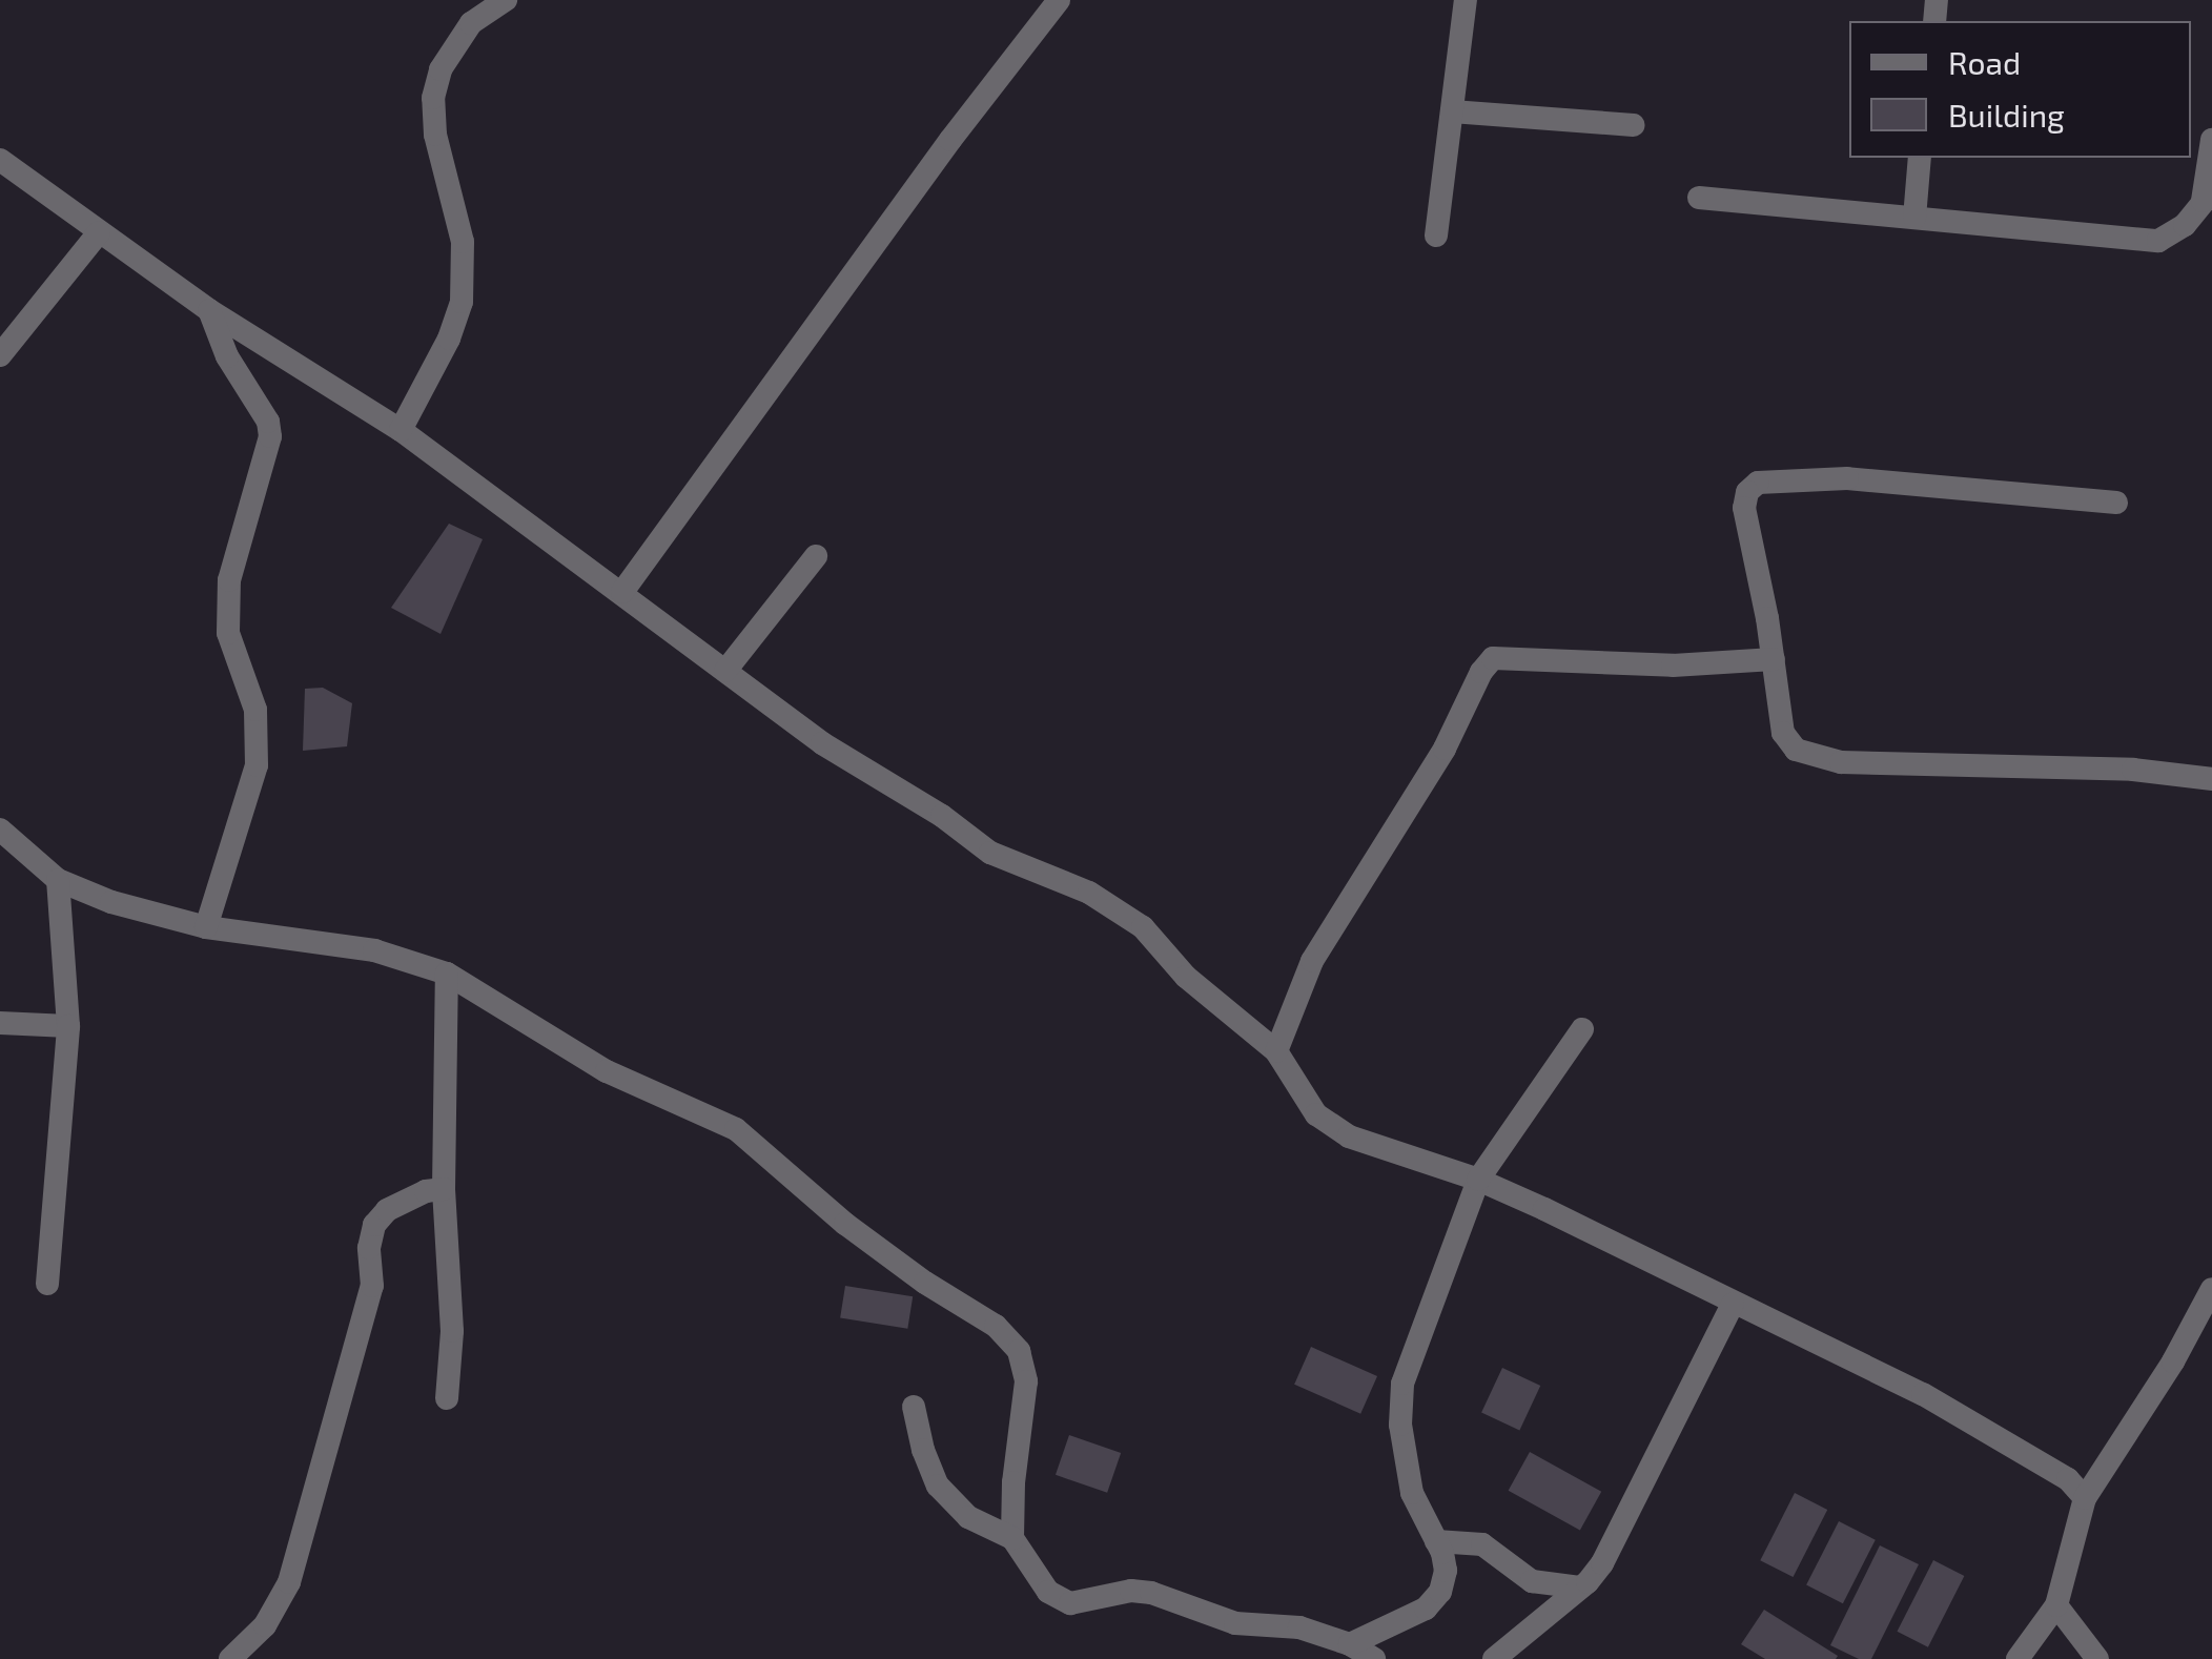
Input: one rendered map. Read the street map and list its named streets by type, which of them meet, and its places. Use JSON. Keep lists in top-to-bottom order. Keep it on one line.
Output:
{"legend":["Road","Building"]}
